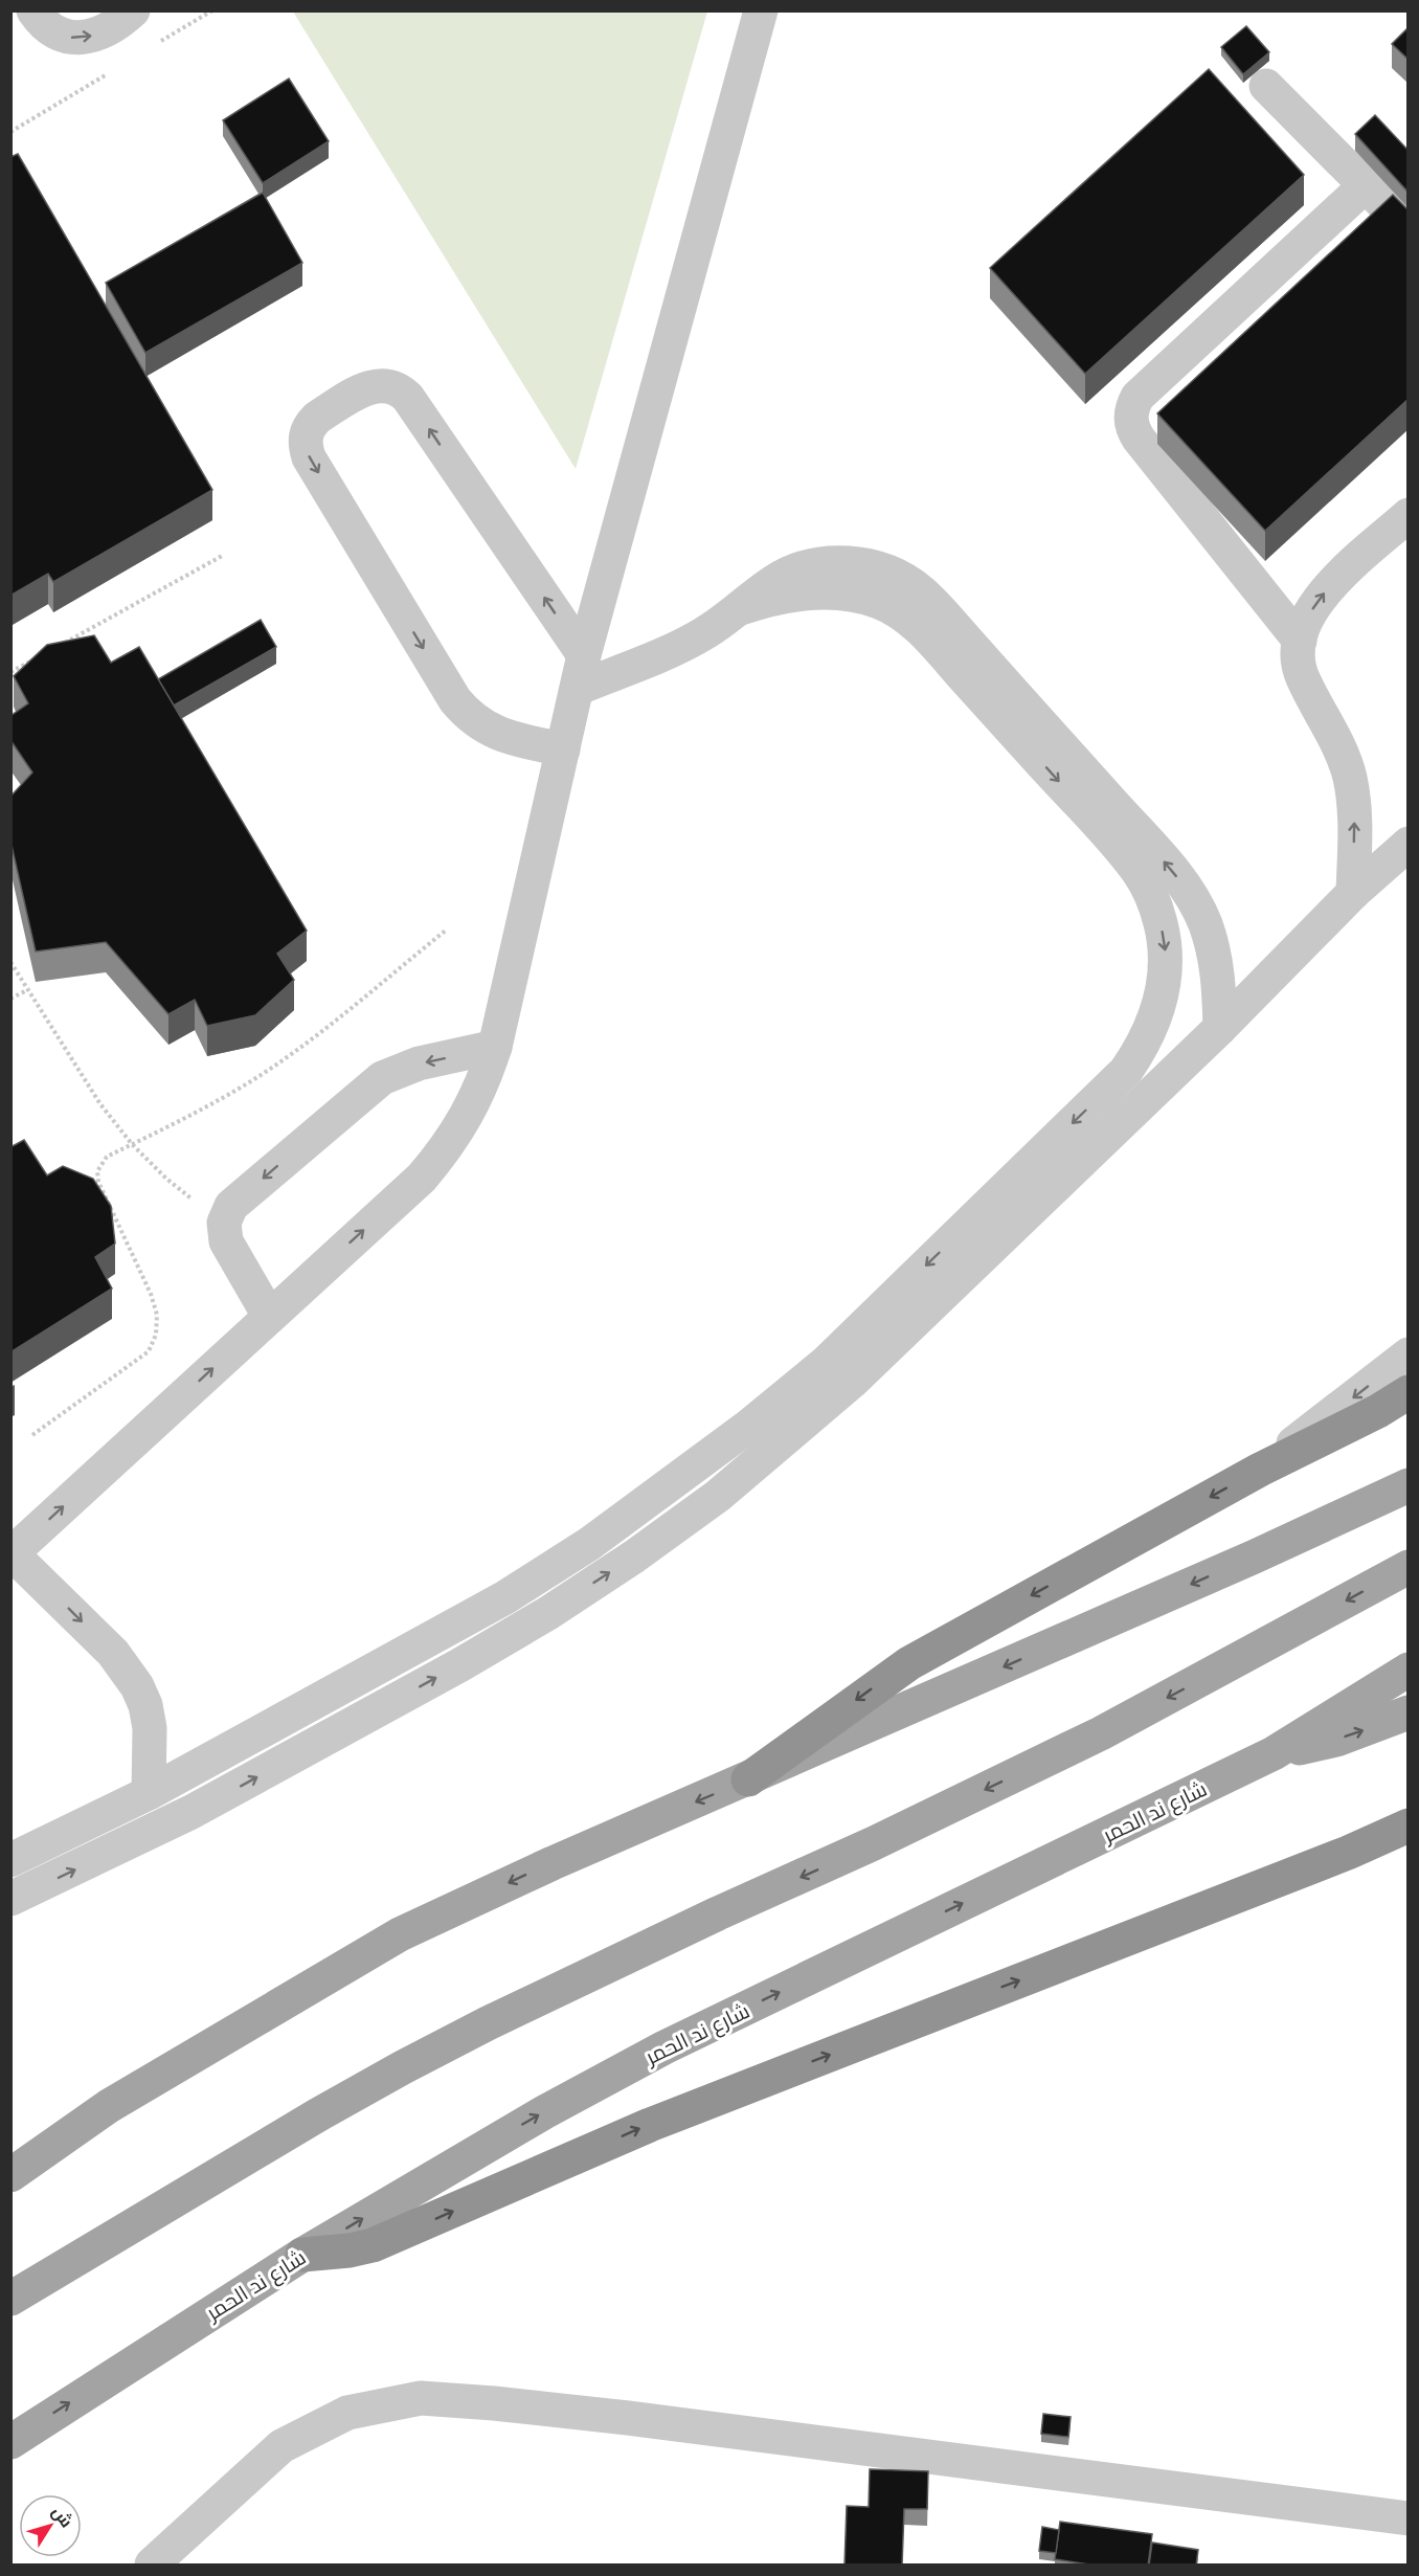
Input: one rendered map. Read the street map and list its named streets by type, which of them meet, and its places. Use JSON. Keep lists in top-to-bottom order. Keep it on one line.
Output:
{"streets":{"main road":["شارع ند الحمر"]},"north":"top right"}
